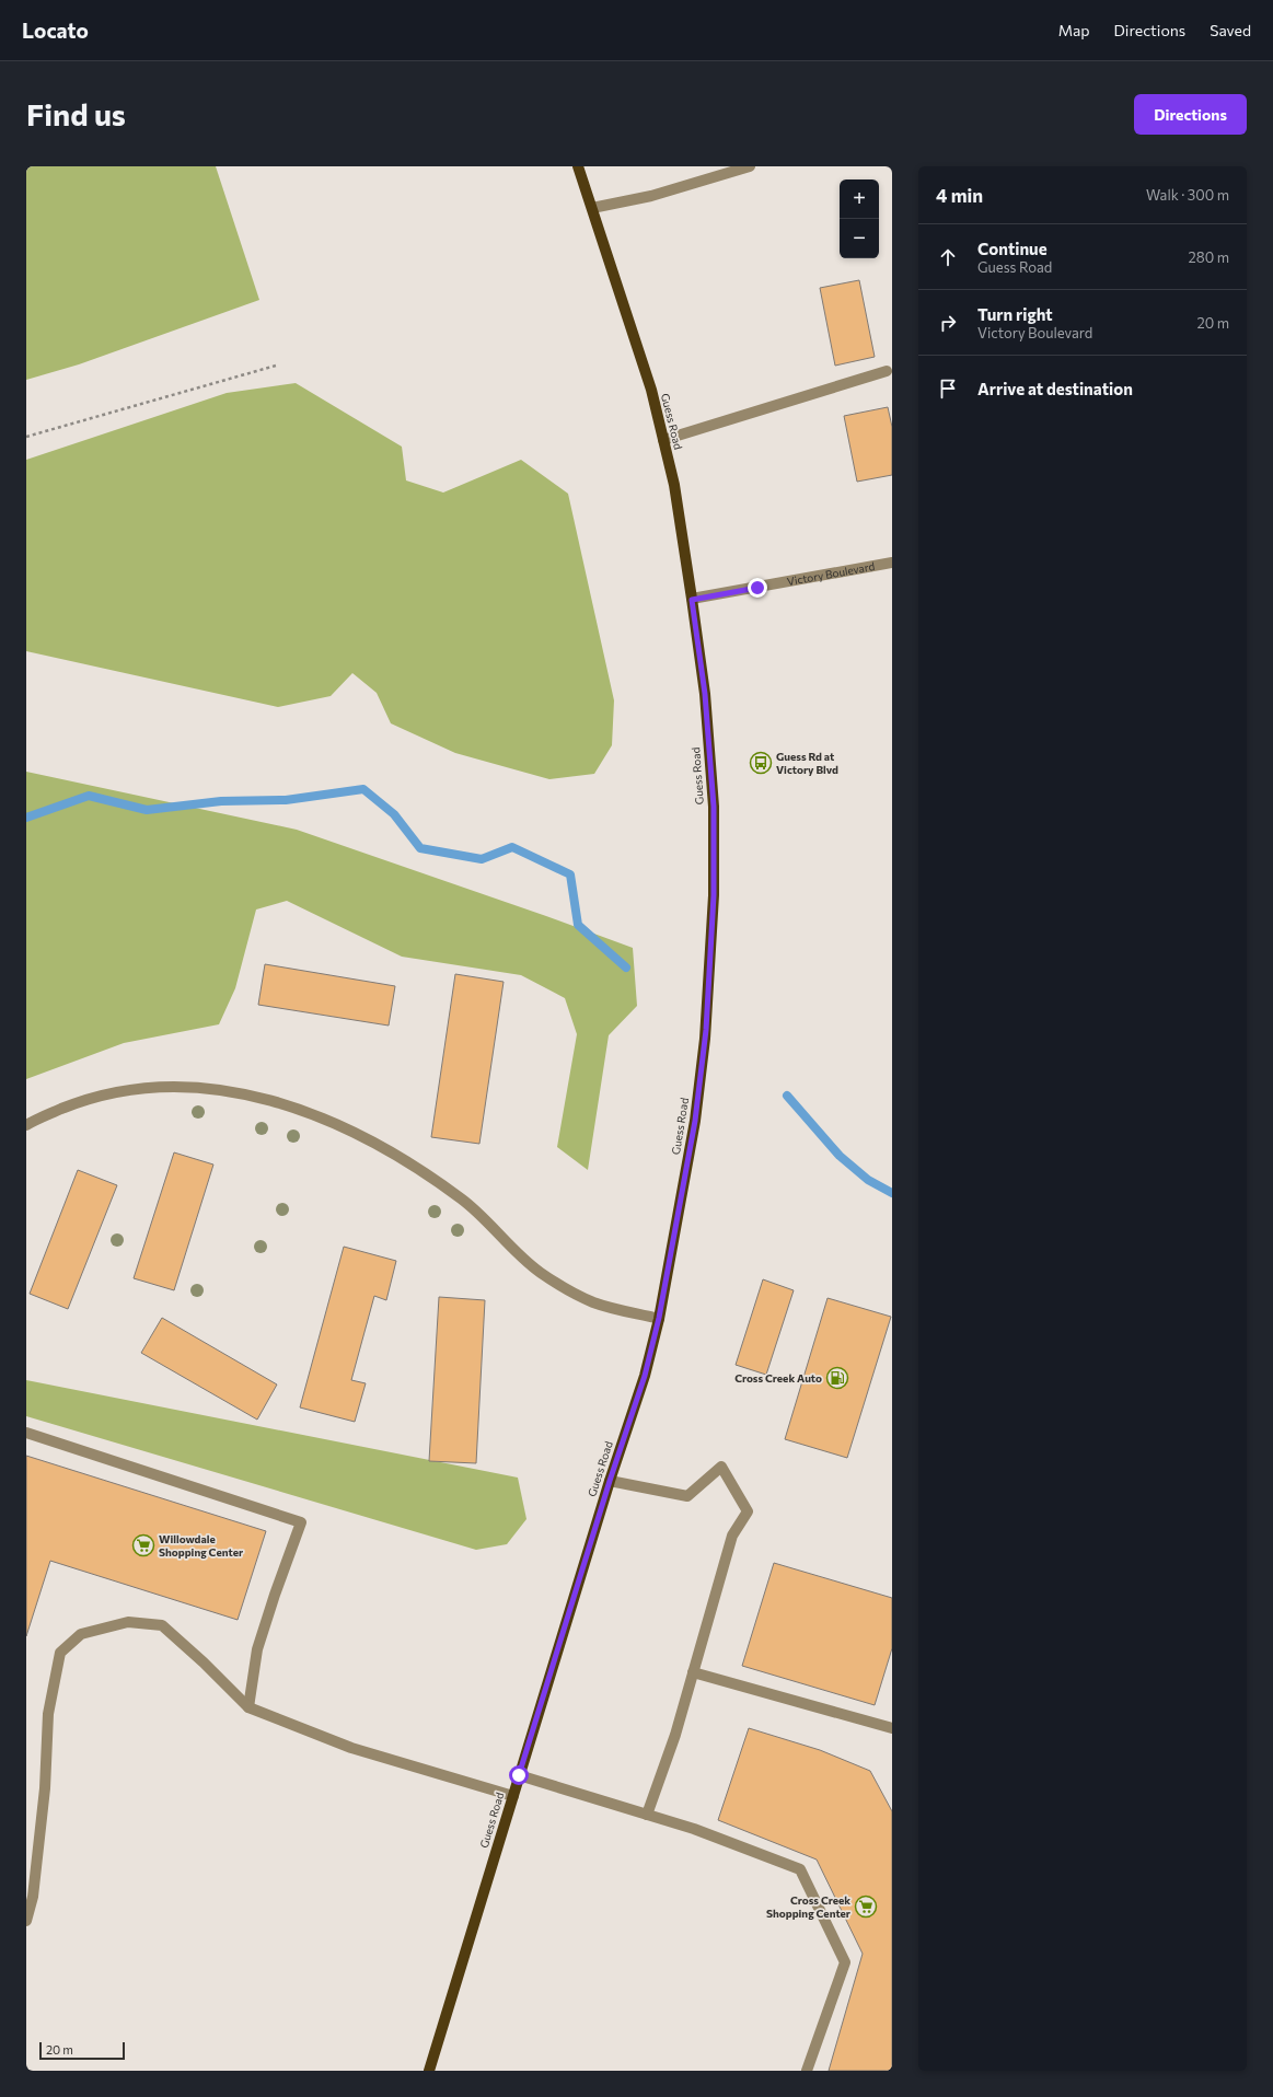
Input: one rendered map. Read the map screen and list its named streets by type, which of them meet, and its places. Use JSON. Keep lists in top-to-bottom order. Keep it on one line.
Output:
{"streets":{"main road":["Guess Road"],"street":["Victory Boulevard"]},"crossings":[["Guess Road","Victory Boulevard"]],"places":{"bus stop":["Guess Rd at Victory Blvd"],"fuel station":["Cross Creek Auto"],"supermarket":["Willowdale Shopping Center","Cross Creek Shopping Center"]},"scale_bar":"20 m","page":{"header":"Locato","nav":["Map","Directions","Saved"],"buttons":"Directions","title":"Find us","heading":["4 min","Walk · 300 m"],"map_buttons":["+","−"],"list":[["Continue","Guess Road","280 m"],["Turn right","Victory Boulevard","20 m"],"Arrive at destination"],"scale":"20 m"}}
